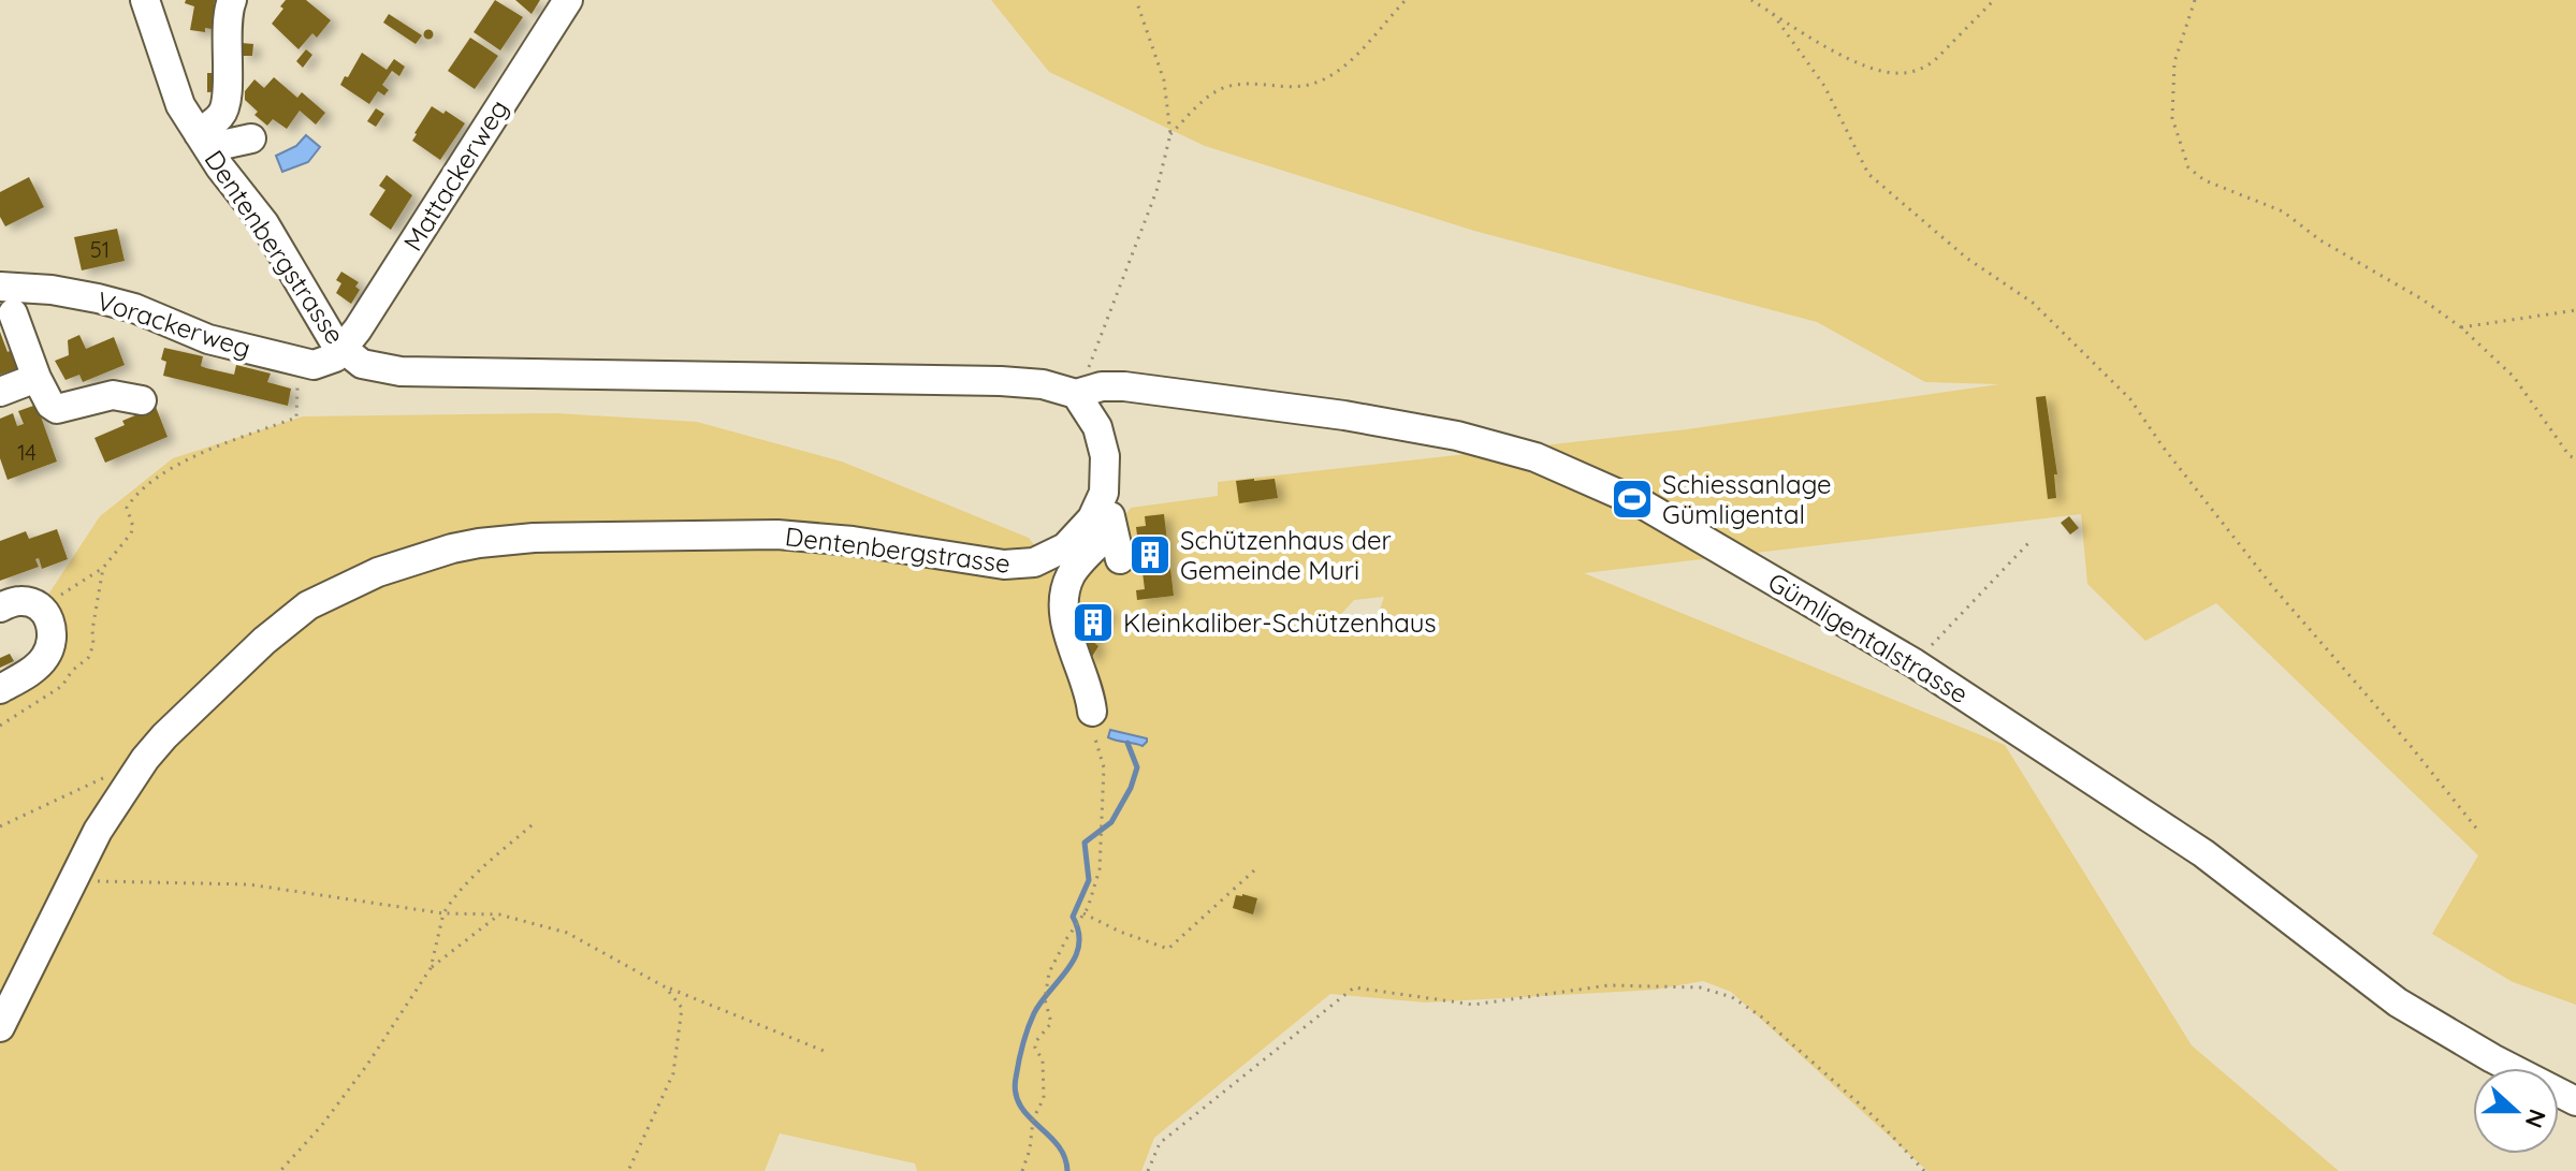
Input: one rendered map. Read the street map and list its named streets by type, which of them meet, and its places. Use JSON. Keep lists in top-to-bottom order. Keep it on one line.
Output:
{"streets":{"street":["Mattackerweg","Dentenbergstrasse","Vorackerweg","Gümligentalstrasse"]},"crossings":[["Mattackerweg","Dentenbergstrasse"],["Mattackerweg","Vorackerweg"],["Dentenbergstrasse","Vorackerweg"],["Dentenbergstrasse","Gümligentalstrasse"]],"places":{"sports":["Schiessanlage Gümligental"],"building":["Schützenhaus der Gemeinde Muri","Kleinkaliber-Schützenhaus"]},"house_numbers":["51","14"],"north":"right"}
